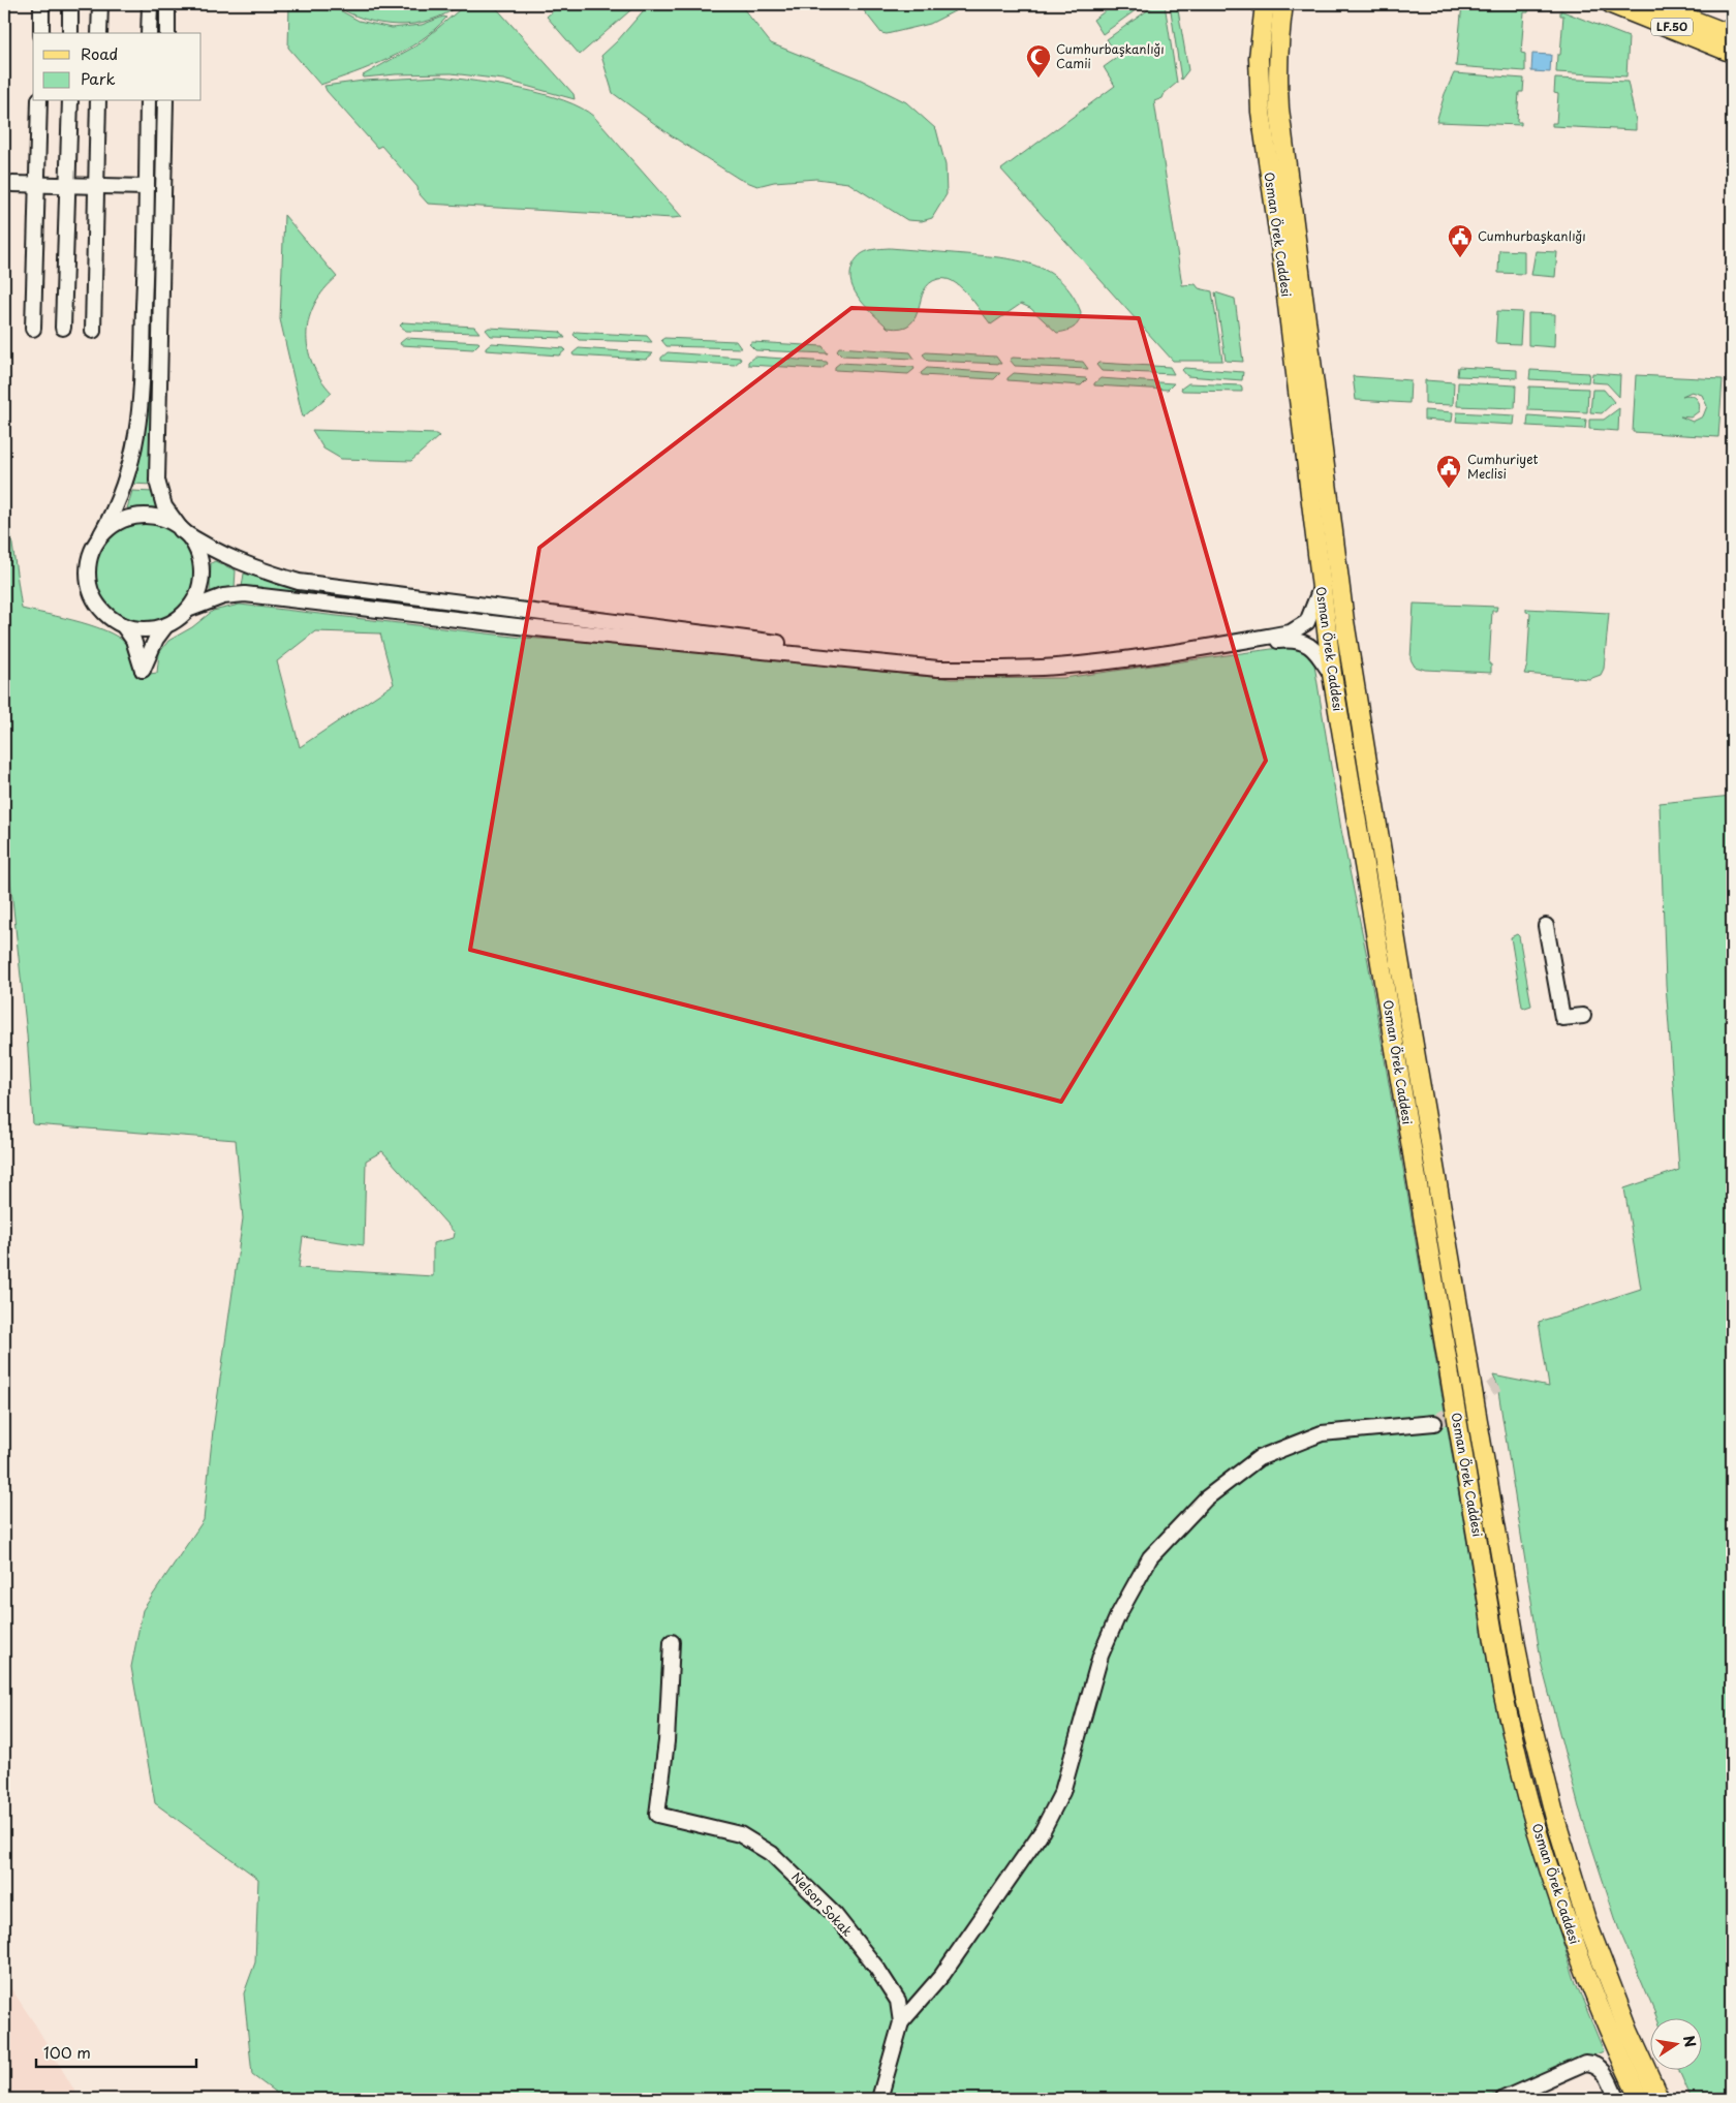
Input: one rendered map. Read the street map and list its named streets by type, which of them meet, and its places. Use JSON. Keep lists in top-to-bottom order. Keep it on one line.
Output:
{"streets":{"main road":["LF.50","Osman Örek Caddesi"],"street":["Nelson Sokak"]},"places":{"mosque":["Cumhurbaşkanlığı Camii"],"public building":["Cumhurbaşkanlığı","Cumhuriyet Meclisi"]},"legend":["Road","Park"],"scale_bar":"100 m","north":"right"}
